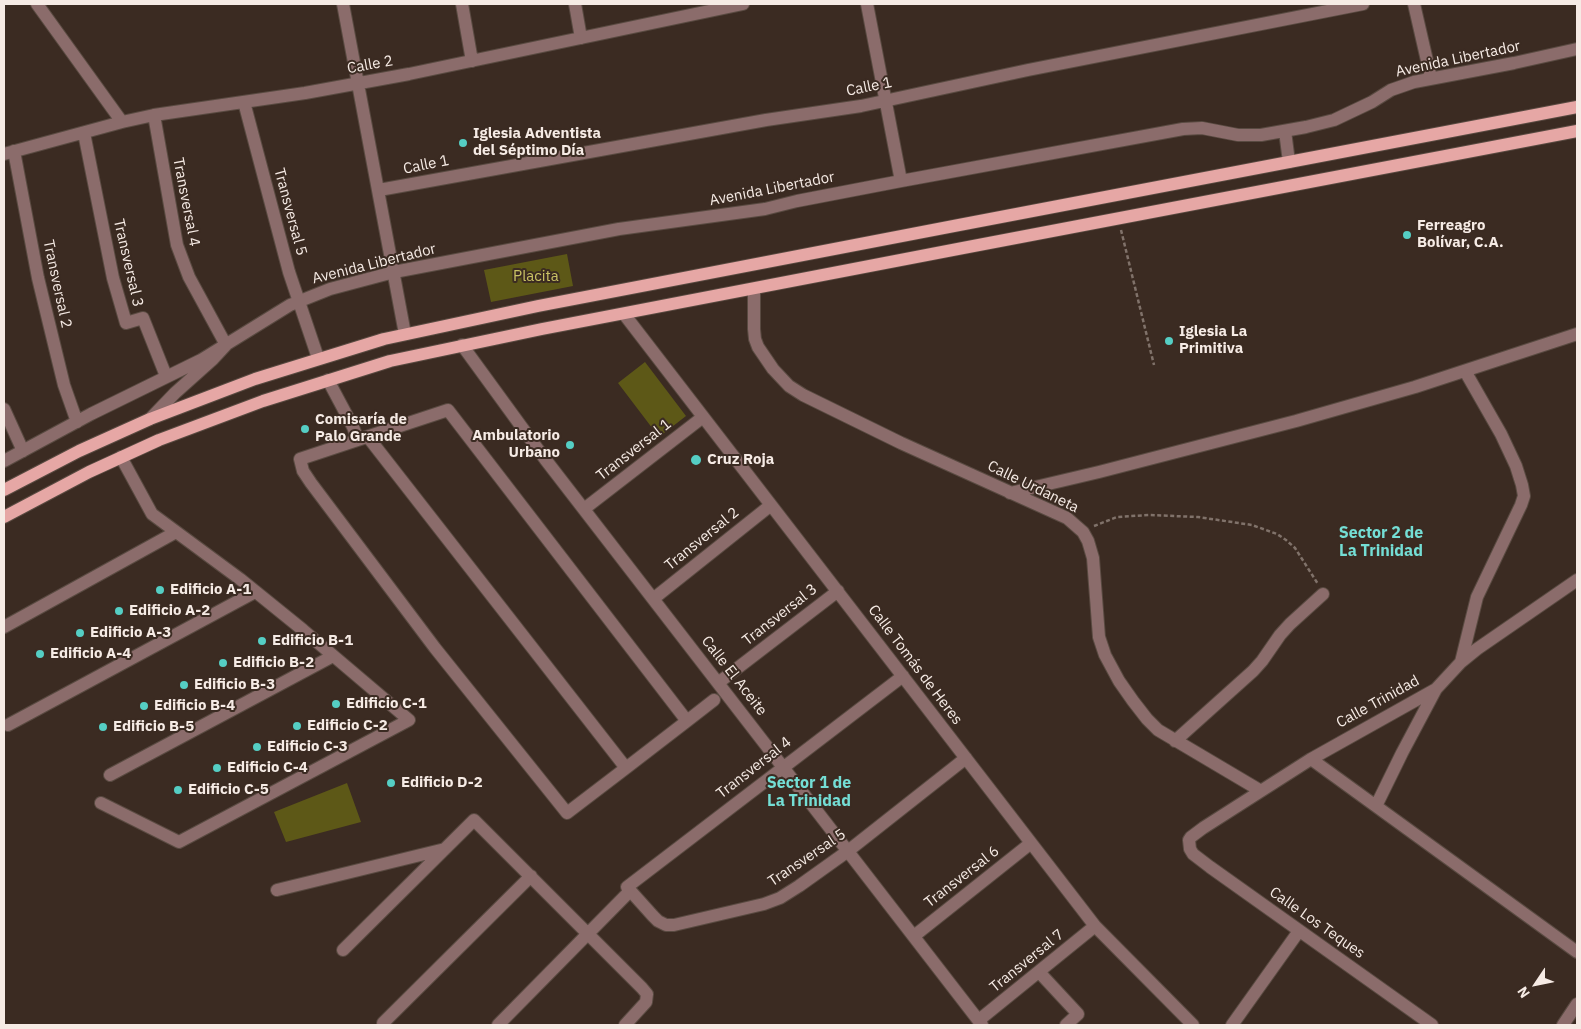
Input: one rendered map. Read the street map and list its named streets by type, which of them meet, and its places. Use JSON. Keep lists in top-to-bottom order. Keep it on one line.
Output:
{"streets":{"street":["Avenida Libertador","Calle 2","Calle 1","Transversal 4","Transversal 5","Transversal 3","Transversal 2","Transversal 1","Calle Urdaneta","Calle Tomás de Heres","Calle El Aceite","Calle Trinidad","Transversal 6","Calle Los Teques","Transversal 7"]},"crossings":[["Avenida Libertador","Transversal 4"],["Avenida Libertador","Transversal 5"],["Avenida Libertador","Transversal 3"],["Avenida Libertador","Transversal 2"],["Calle 2","Transversal 4"],["Calle 2","Transversal 5"],["Calle 2","Transversal 3"],["Calle 2","Transversal 2"],["Transversal 4","Transversal 5"],["Transversal 4","Calle Tomás de Heres"],["Transversal 4","Calle El Aceite"],["Transversal 5","Calle Tomás de Heres"],["Transversal 5","Calle El Aceite"],["Transversal 3","Calle Tomás de Heres"],["Transversal 3","Calle El Aceite"],["Transversal 2","Calle Tomás de Heres"],["Transversal 2","Calle El Aceite"],["Transversal 1","Calle Tomás de Heres"],["Transversal 1","Calle El Aceite"],["Calle Urdaneta","Calle Trinidad"],["Calle Tomás de Heres","Transversal 6"],["Calle Tomás de Heres","Transversal 7"],["Calle El Aceite","Transversal 6"],["Calle El Aceite","Transversal 7"],["Calle Trinidad","Calle Los Teques"]],"districts":["Sector 2 de La Trinidad","Sector 1 de La Trinidad"],"parks":["Placita"],"places":["Iglesia Adventista del Séptimo Día","Ferreagro Bolívar, C.A.","Iglesia La Primitiva","Comisaría de Palo Grande","Ambulatorio Urbano","Cruz Roja","Edificio A-1","Edificio A-2","Edificio A-3","Edificio B-1","Edificio A-4","Edificio B-2","Edificio B-3","Edificio C-1","Edificio B-4","Edificio C-2","Edificio B-5","Edificio C-3","Edificio C-4","Edificio D-2","Edificio C-5"],"north":"bottom left"}
